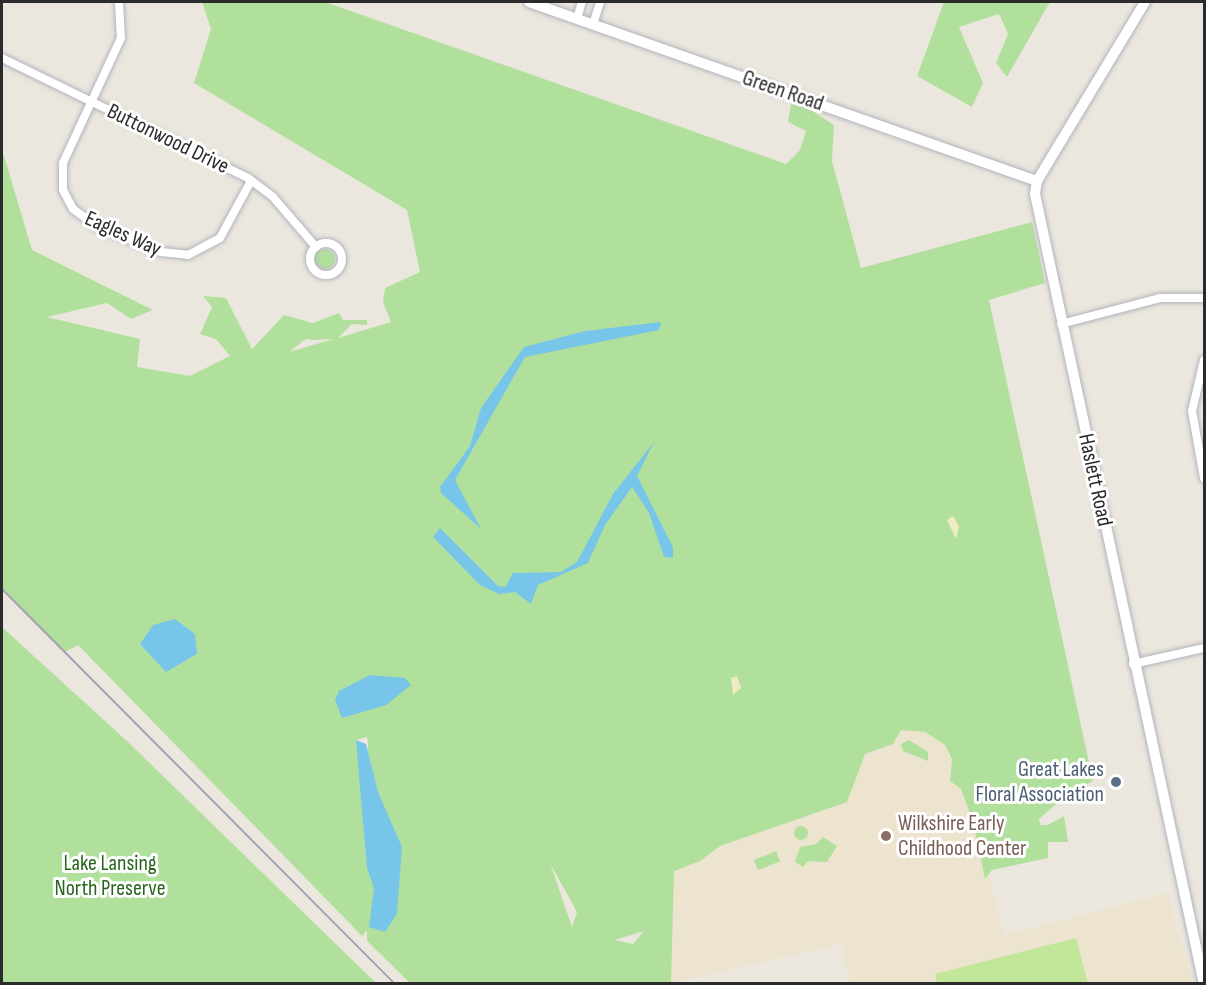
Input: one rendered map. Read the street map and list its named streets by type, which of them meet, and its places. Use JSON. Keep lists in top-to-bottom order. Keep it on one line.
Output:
{"streets":{"street":["Green Road","Buttonwood Drive","Eagles Way","Haslett Road"]},"crossings":[["Green Road","Haslett Road"],["Buttonwood Drive","Eagles Way"]],"parks":["Lake Lansing North Preserve"],"places":["Great Lakes Floral Association","Wilkshire Early Childhood Center"]}
